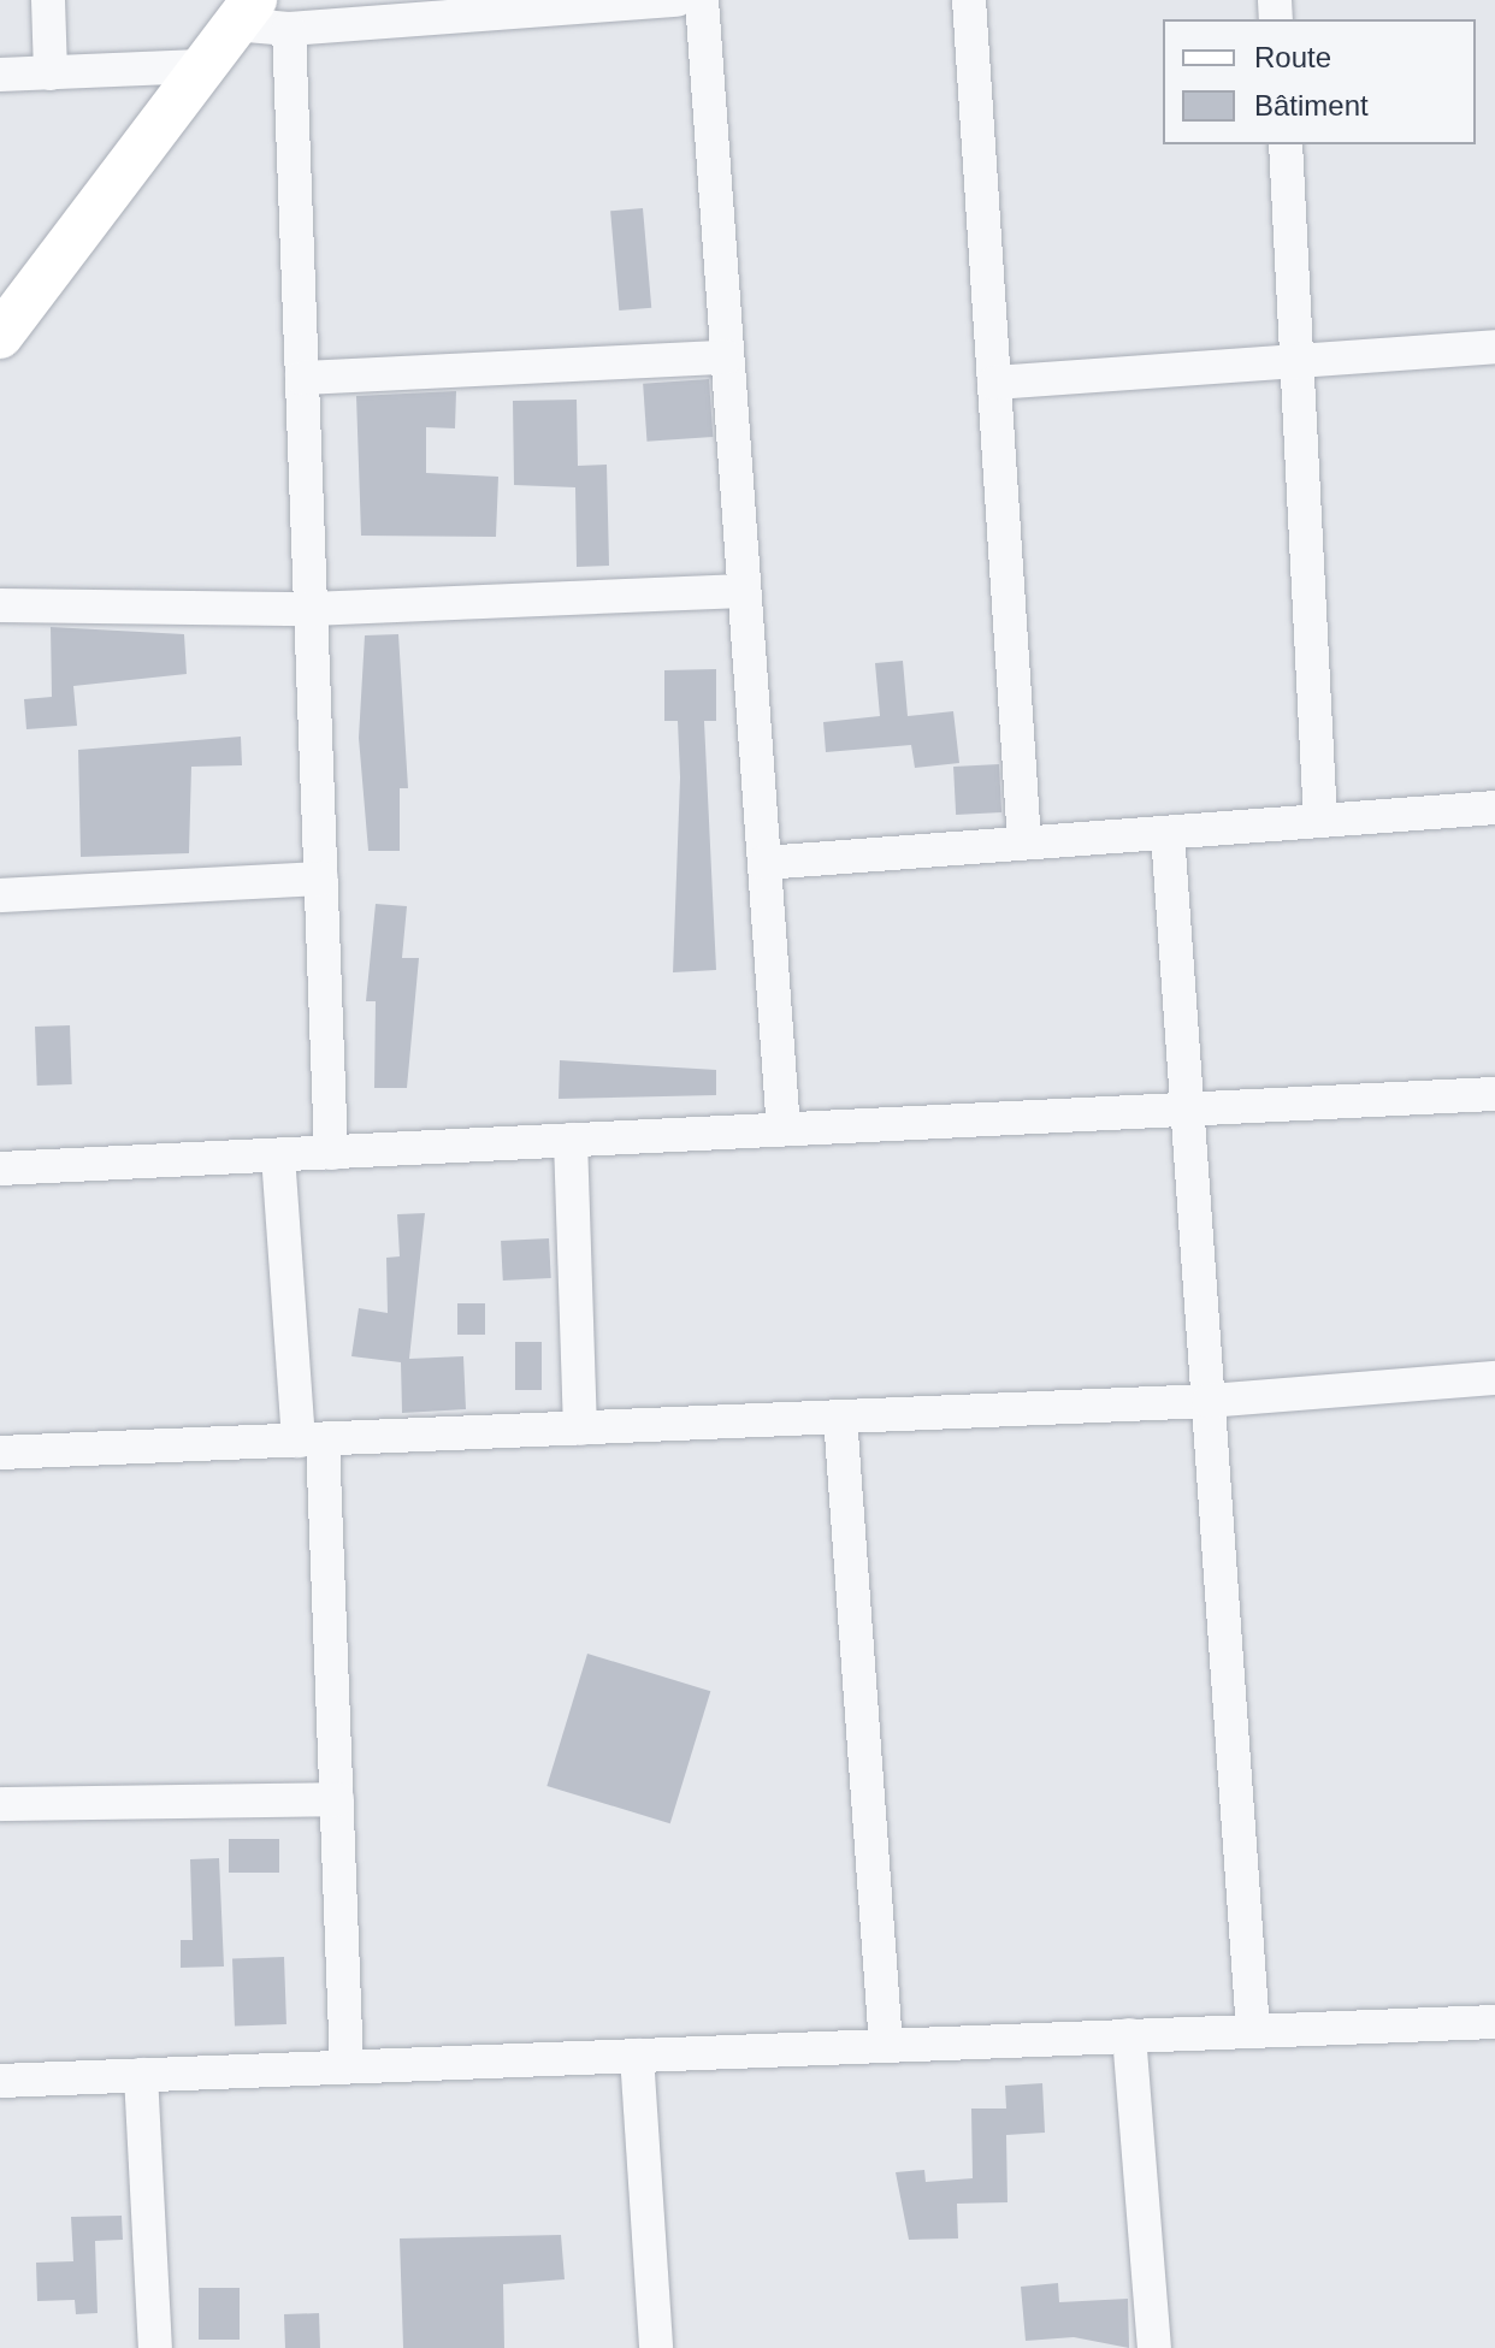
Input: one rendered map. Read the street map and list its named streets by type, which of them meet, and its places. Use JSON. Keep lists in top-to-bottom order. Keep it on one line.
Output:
{"legend":["Route","Bâtiment"]}
